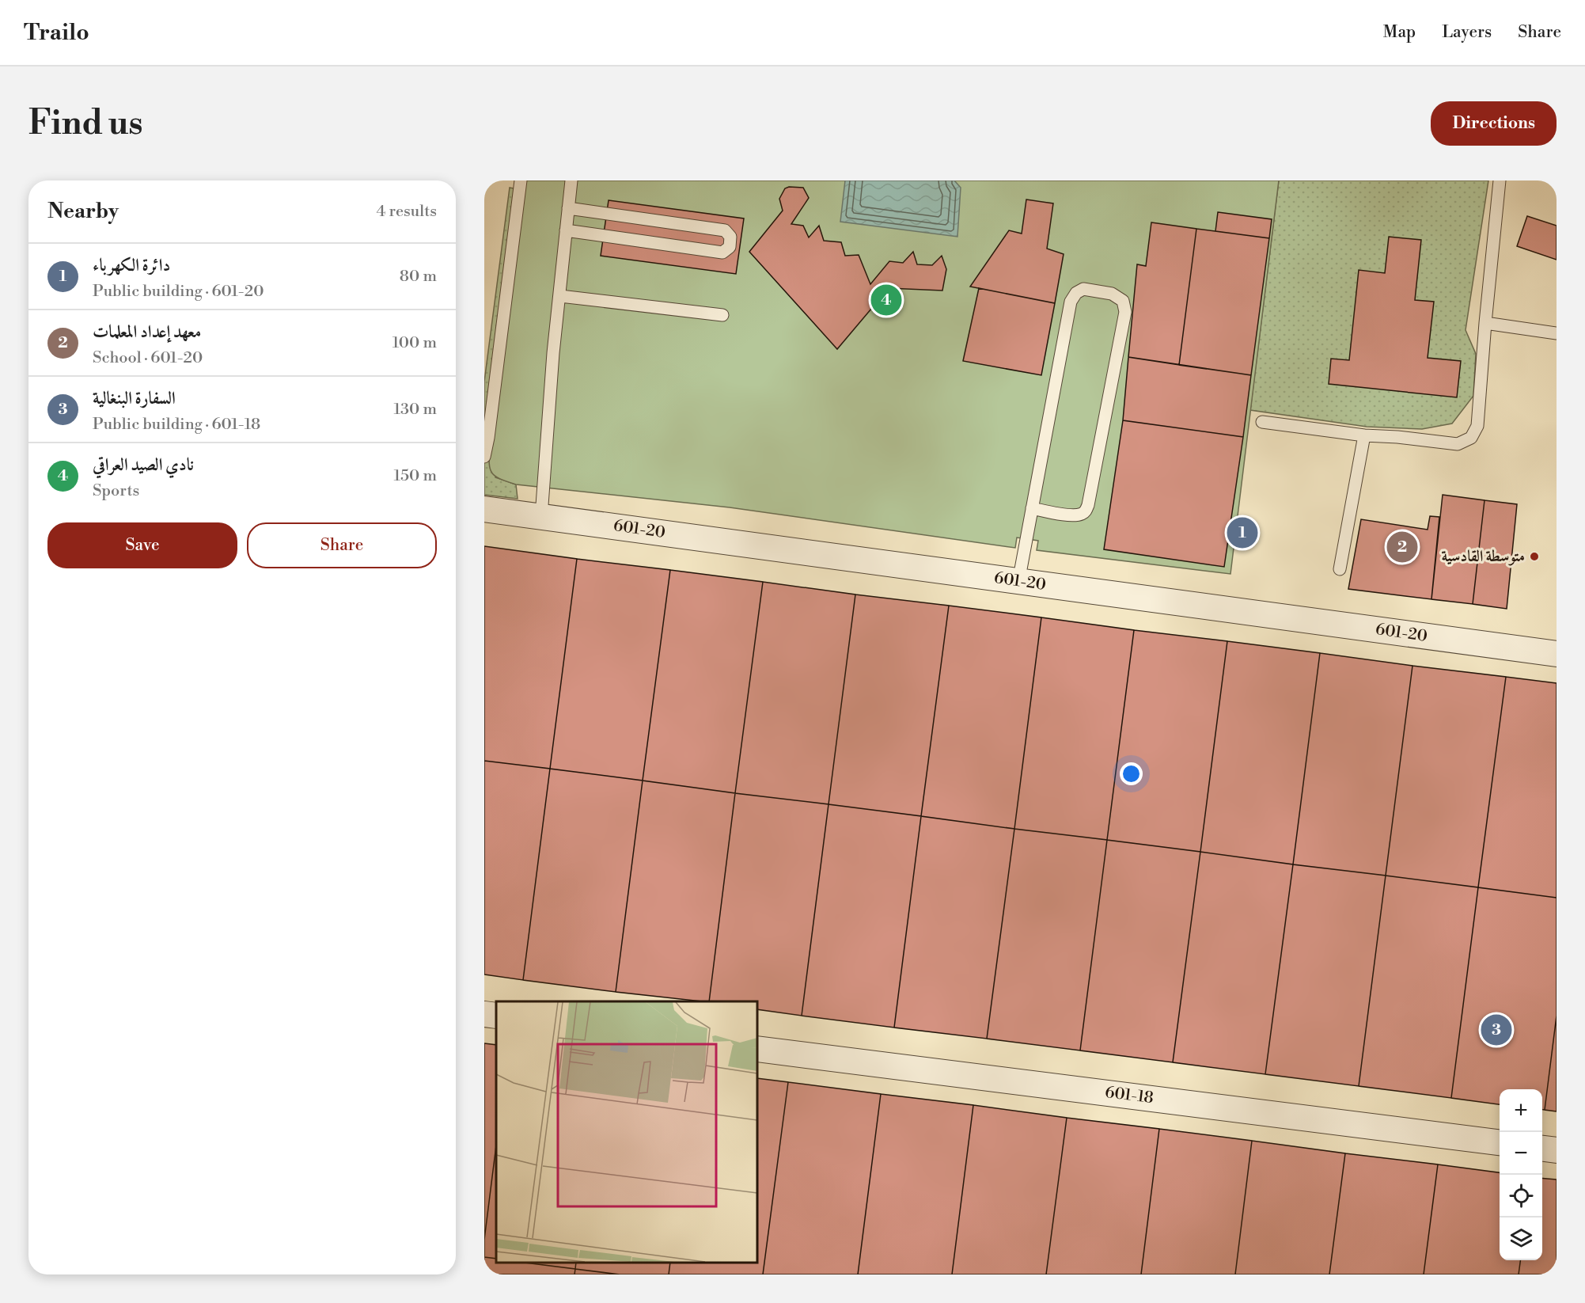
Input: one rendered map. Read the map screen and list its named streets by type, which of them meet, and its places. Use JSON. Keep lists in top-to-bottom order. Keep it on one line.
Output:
{"streets":{"street":["601-20","601-18"]},"places":["متوسطة القادسية"],"page":{"header":"Trailo","nav":["Map","Layers","Share"],"buttons":["Directions",["Save","Share"]],"title":"Find us","heading":["Nearby","4 results"],"list":[{"mark":"1","name":"دائرة الكهرباء","note":"Public building · 601-20","value":"80 m"},{"mark":"2","name":"معهد إعداد المعلمات","note":"School · 601-20","value":"100 m"},{"mark":"3","name":"السفارة البنغالية","note":"Public building · 601-18","value":"130 m"},{"mark":"4","name":"نادي الصيد العراقي","note":"Sports","value":"150 m"}],"pins":["4","1","2","3"],"map_buttons":["+","−"]}}
